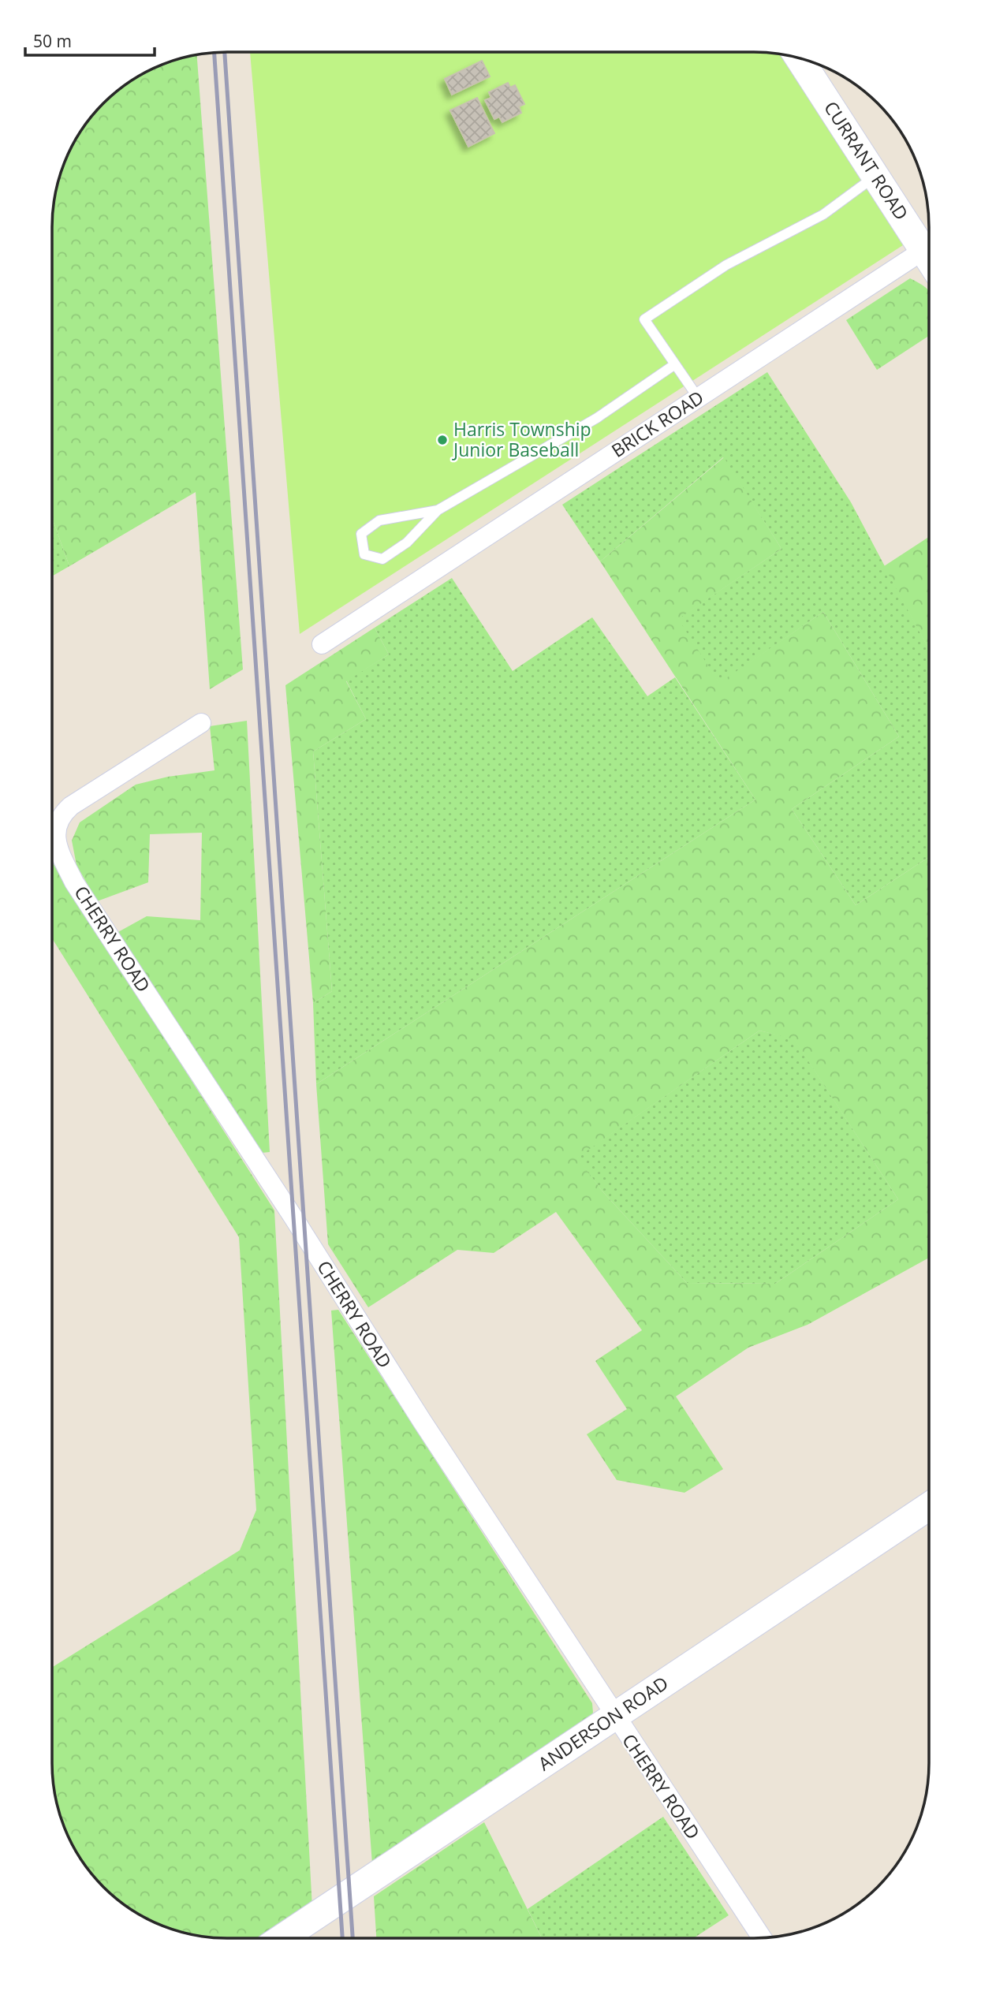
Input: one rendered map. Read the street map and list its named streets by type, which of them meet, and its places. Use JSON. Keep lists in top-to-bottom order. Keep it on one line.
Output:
{"streets":{"street":["CURRANT ROAD","BRICK ROAD","CHERRY ROAD","ANDERSON ROAD"]},"crossings":[["CHERRY ROAD","ANDERSON ROAD"]],"places":["Harris Township Junior Baseball"],"scale_bar":"50 m"}
